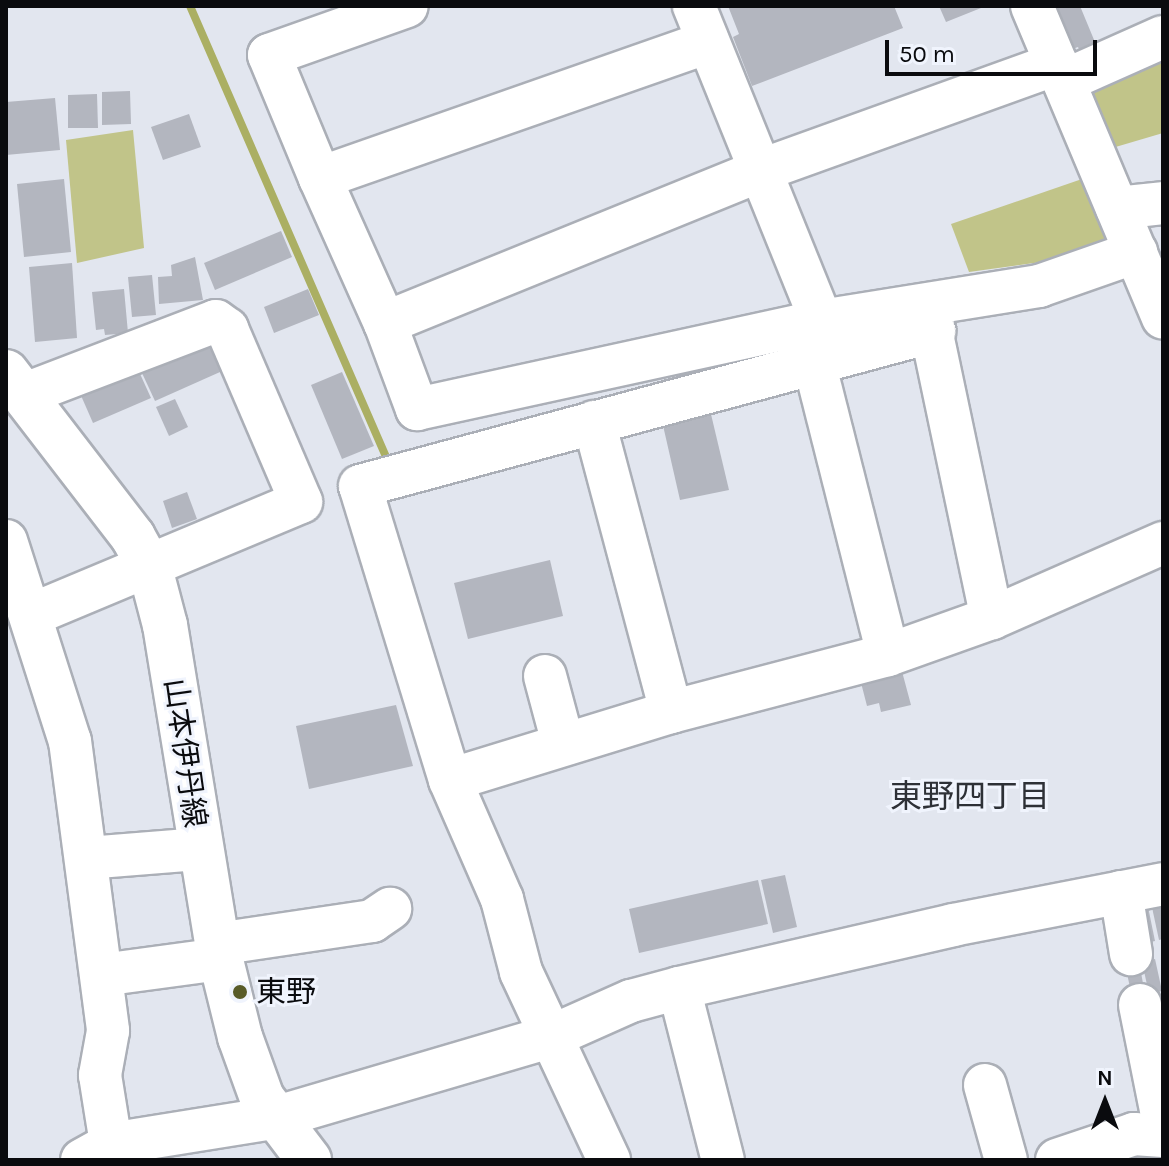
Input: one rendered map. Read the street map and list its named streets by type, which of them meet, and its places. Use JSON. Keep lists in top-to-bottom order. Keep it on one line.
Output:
{"streets":{"main road":["山本伊丹線"]},"districts":["東野四丁目"],"places":["東野"],"scale_bar":"50 m","north":"top"}
